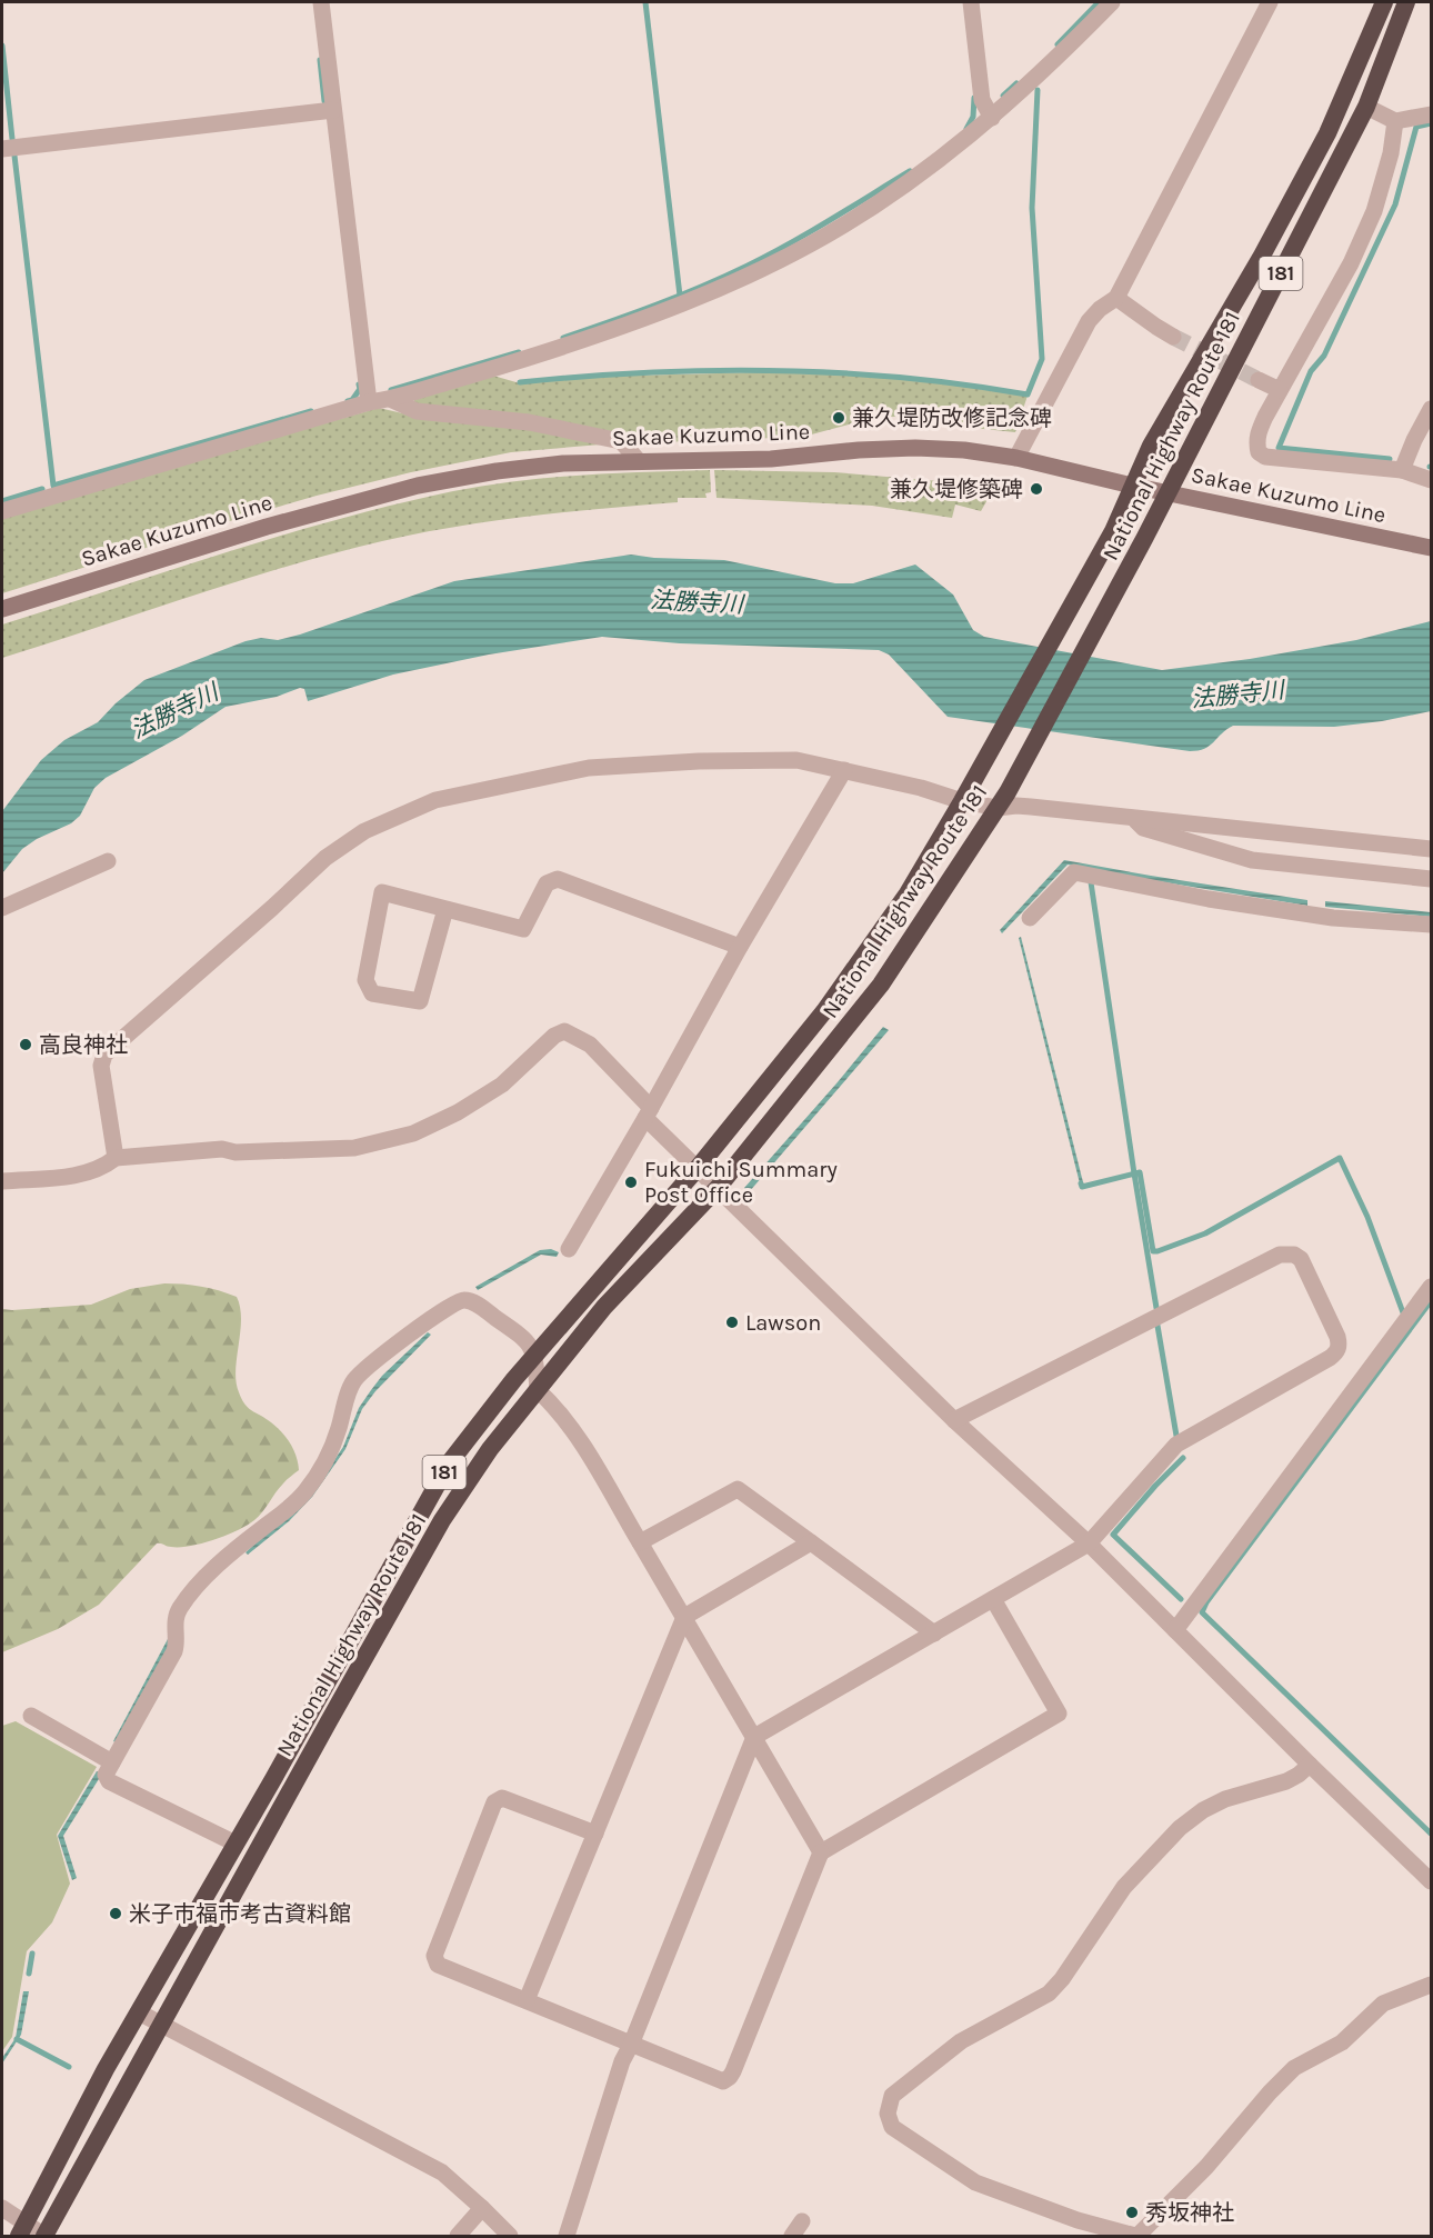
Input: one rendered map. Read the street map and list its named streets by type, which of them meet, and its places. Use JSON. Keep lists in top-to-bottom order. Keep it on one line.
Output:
{"streets":{"highway":["181","National Highway Route 181"],"main road":["Sakae Kuzumo Line"]},"crossings":[["Sakae Kuzumo Line","National Highway Route 181"]],"water":["法勝寺川"],"places":["兼久堤防改修記念碑","兼久堤修築碑","高良神社","Fukuichi Summary Post Office","Lawson","米子市福市考古資料館","秀坂神社"]}
